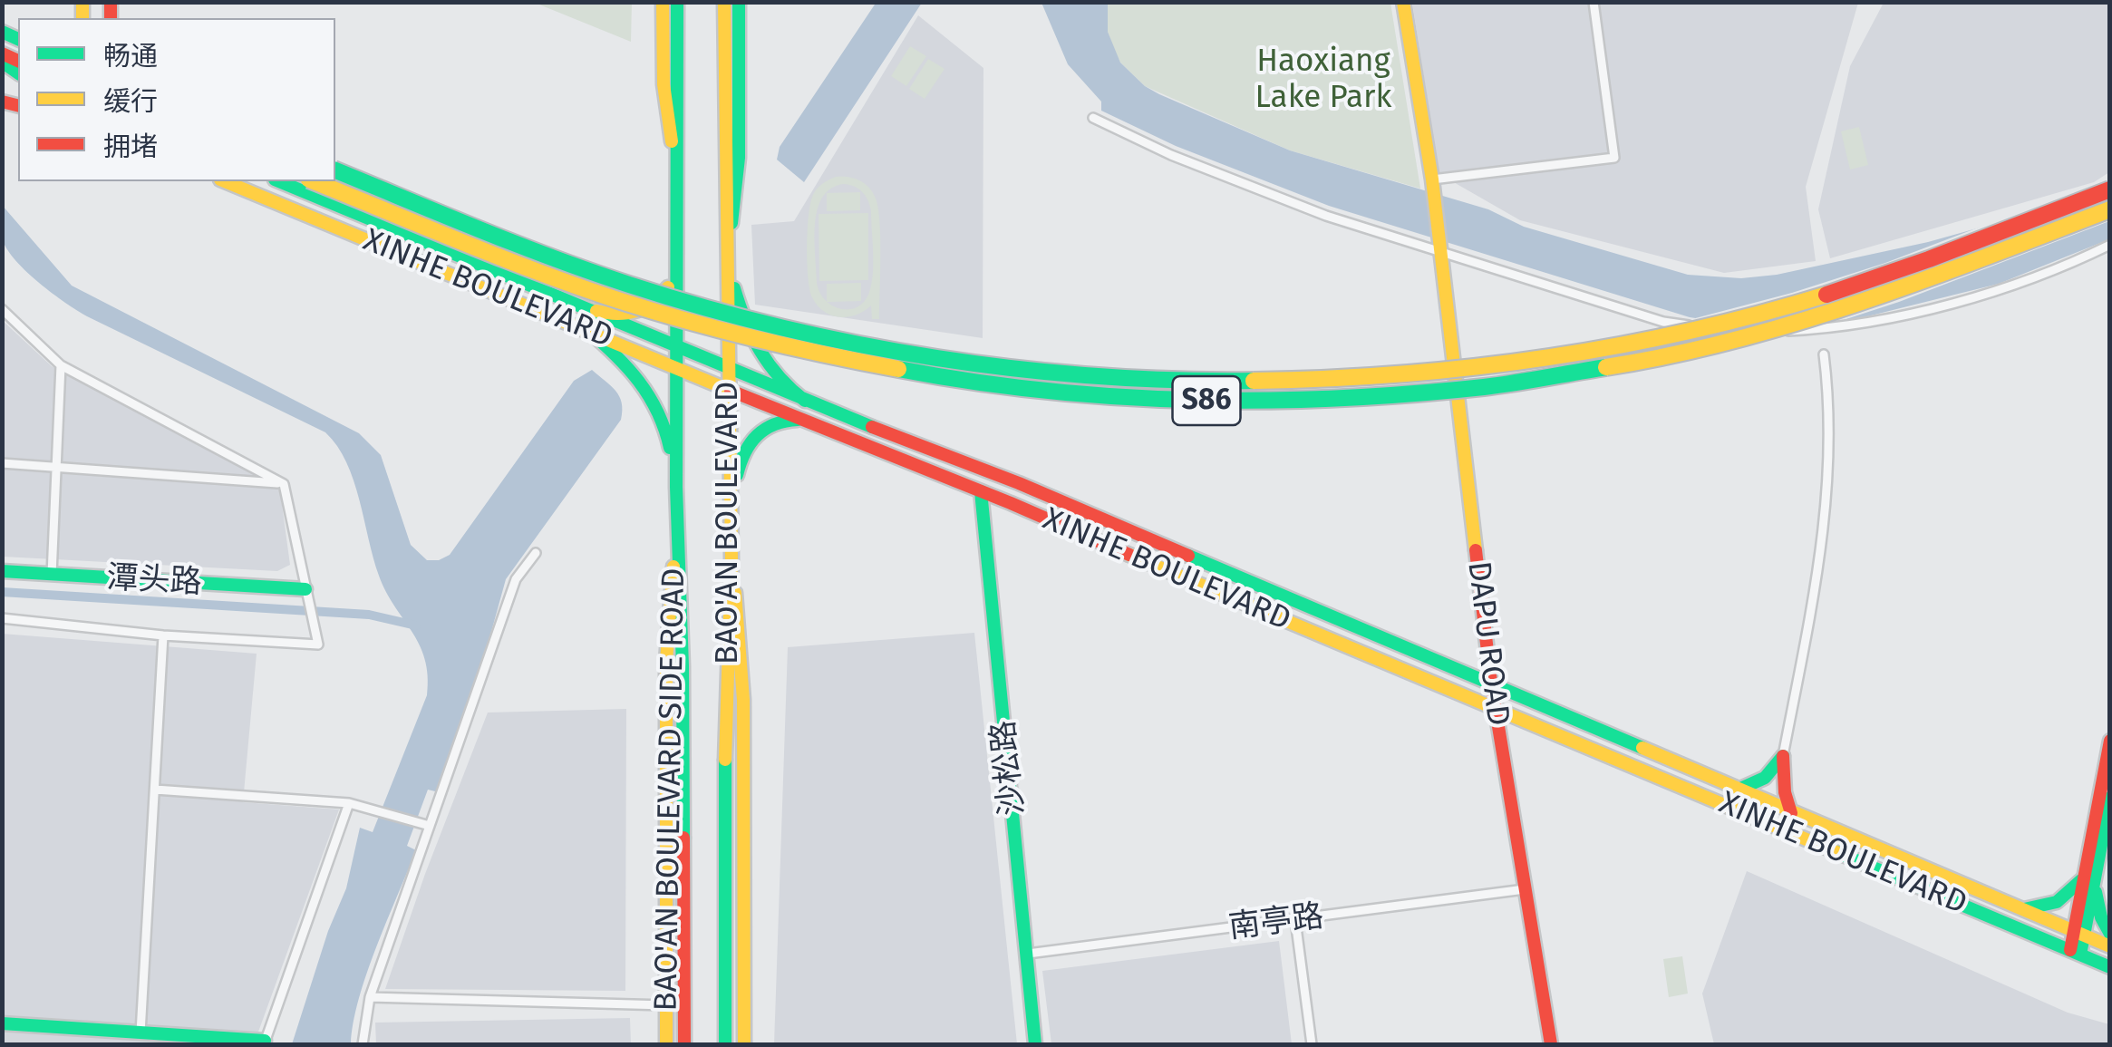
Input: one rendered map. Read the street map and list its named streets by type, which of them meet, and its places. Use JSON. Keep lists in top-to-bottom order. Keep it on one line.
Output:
{"streets":{"main road":["XINHE BOULEVARD","S86","BAO'AN BOULEVARD","潭头路","DAPU ROAD","沙松路","BAO'AN BOULEVARD SIDE ROAD"],"street":["南亭路"]},"crossings":[["XINHE BOULEVARD","BAO'AN BOULEVARD"],["XINHE BOULEVARD","DAPU ROAD"],["XINHE BOULEVARD","沙松路"],["BAO'AN BOULEVARD","BAO'AN BOULEVARD SIDE ROAD"],["DAPU ROAD","南亭路"],["沙松路","南亭路"]],"parks":["Haoxiang Lake Park"],"legend":["畅通","缓行","拥堵"]}
